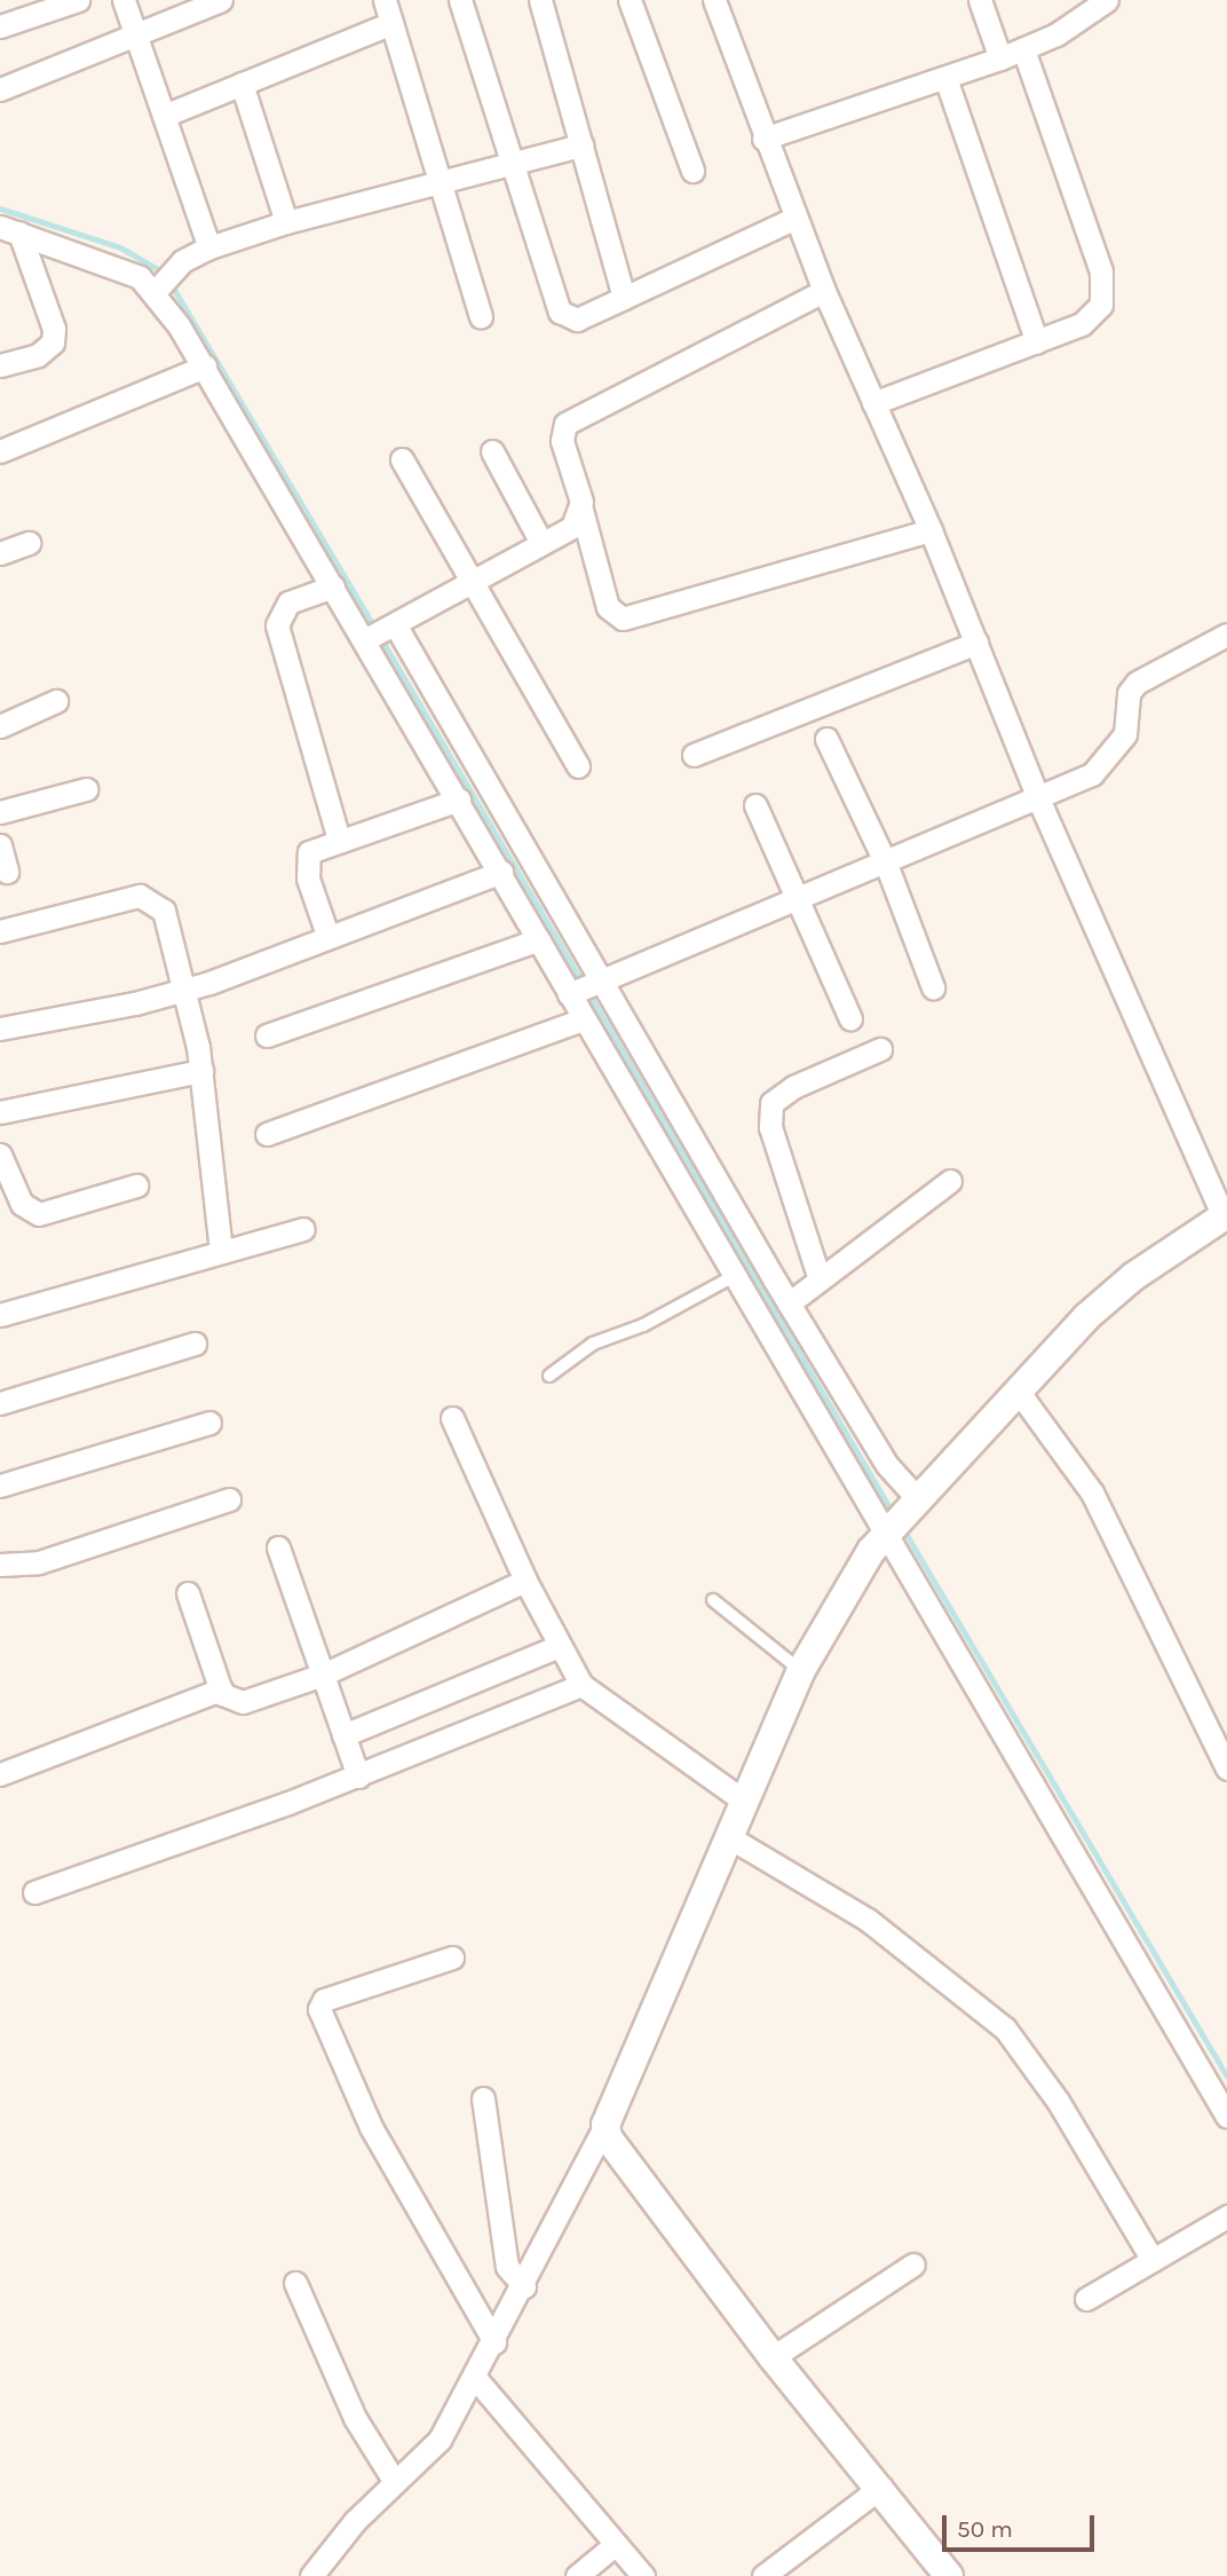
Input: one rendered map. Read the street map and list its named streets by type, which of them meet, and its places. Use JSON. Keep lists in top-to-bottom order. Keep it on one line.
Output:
{"scale_bar":"50 m"}
